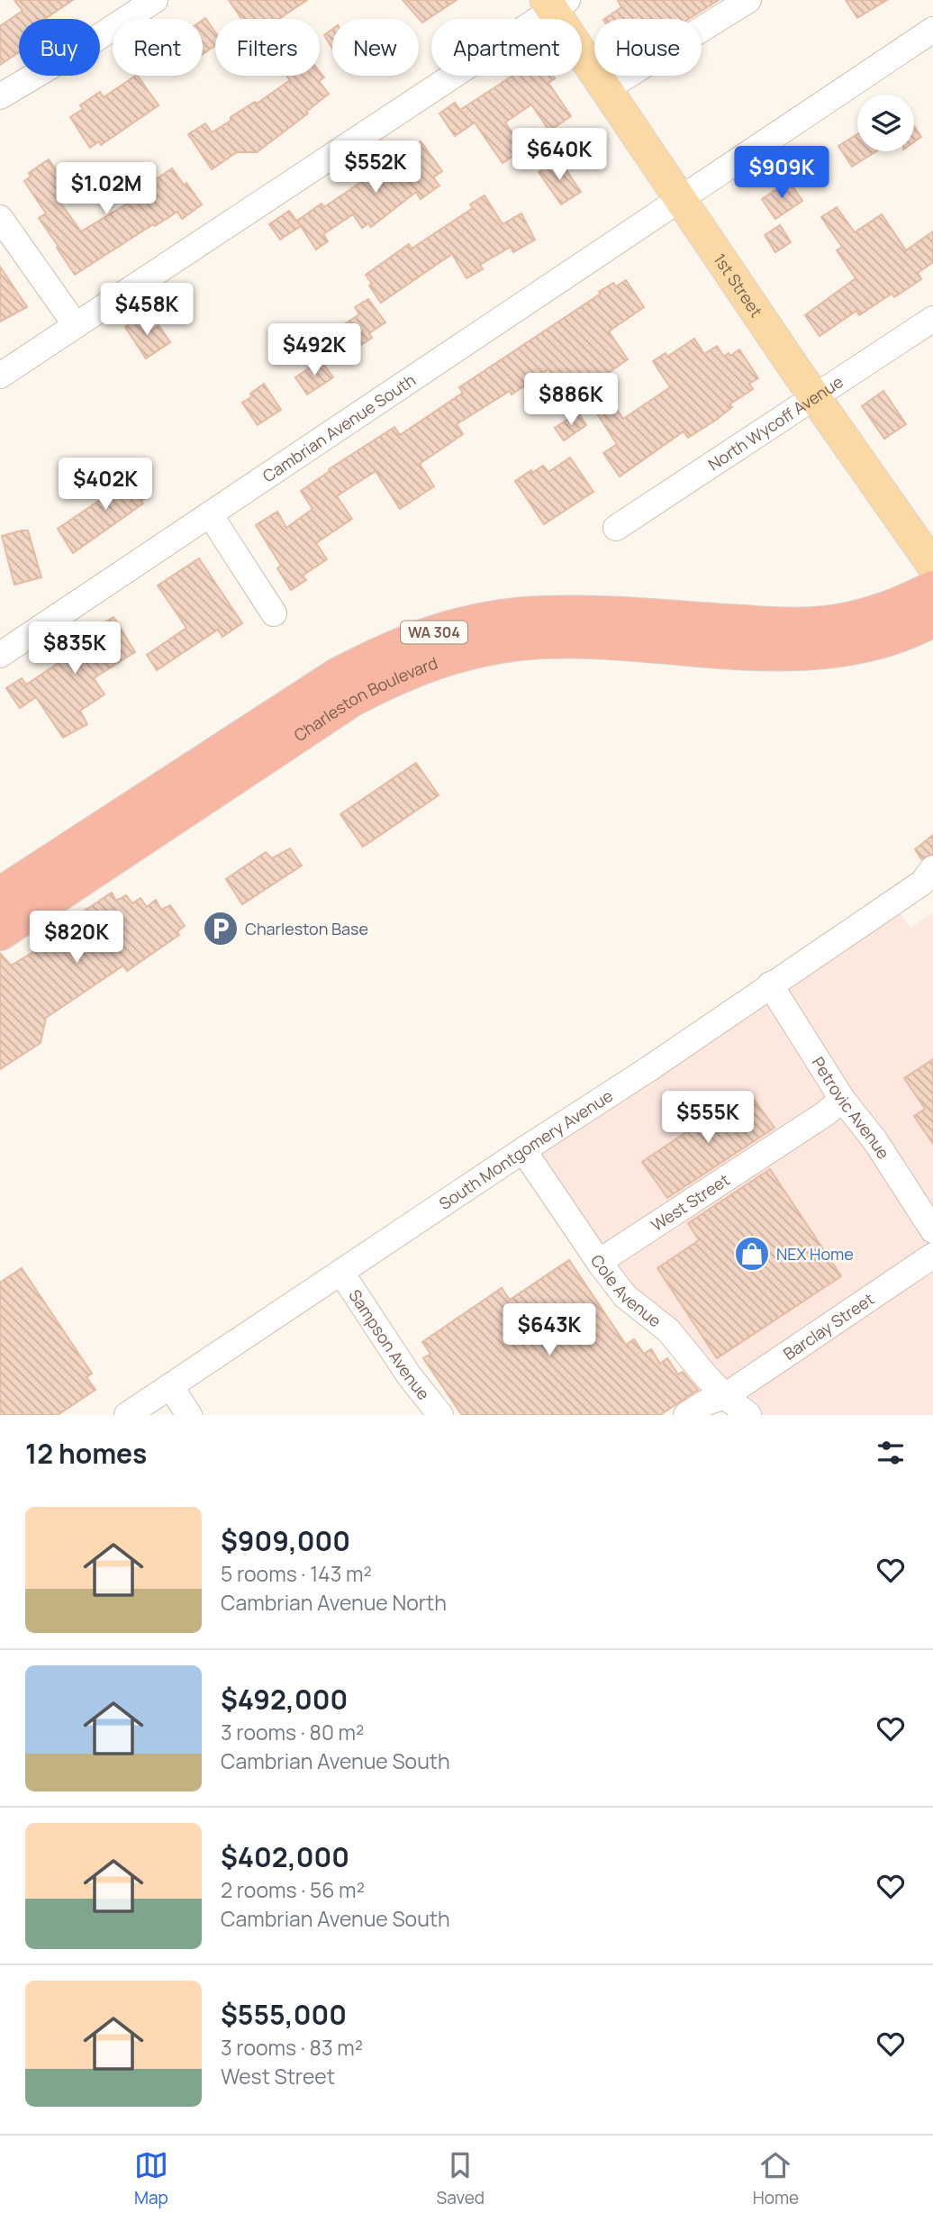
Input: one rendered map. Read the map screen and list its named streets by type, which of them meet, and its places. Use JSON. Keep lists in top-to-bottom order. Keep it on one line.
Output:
{"streets":{"highway":["WA 304","Charleston Boulevard"],"main road":["1st Street"],"street":["North Wycoff Avenue","Cambrian Avenue South","Petrovic Avenue","South Montgomery Avenue","West Street","Cole Avenue","Barclay Street","Sampson Avenue"]},"crossings":[["1st Street","North Wycoff Avenue"],["1st Street","Cambrian Avenue South"],["Petrovic Avenue","South Montgomery Avenue"],["Petrovic Avenue","West Street"],["South Montgomery Avenue","Cole Avenue"],["South Montgomery Avenue","Sampson Avenue"],["West Street","Cole Avenue"],["Cole Avenue","Barclay Street"]],"places":{"parking":["Charleston Base"],"shop":["NEX Home"]},"page":{"chip":["Buy","Rent","Filters","New","Apartment","House"],"price":["$640K","$552K","$909K","$1.02M","$458K","$492K","$886K","$402K","$835K","$820K","$555K","$643K"],"heading":"12 homes","list":[{"name":"$909,000","note":"5 rooms · 143 m² · Cambrian Avenue North"},{"name":"$492,000","note":"3 rooms · 80 m² · Cambrian Avenue South"},{"name":"$402,000","note":"2 rooms · 56 m² · Cambrian Avenue South"},{"name":"$555,000","note":"3 rooms · 83 m² · West Street"}],"tabs":["Map","Saved","Home"]}}
